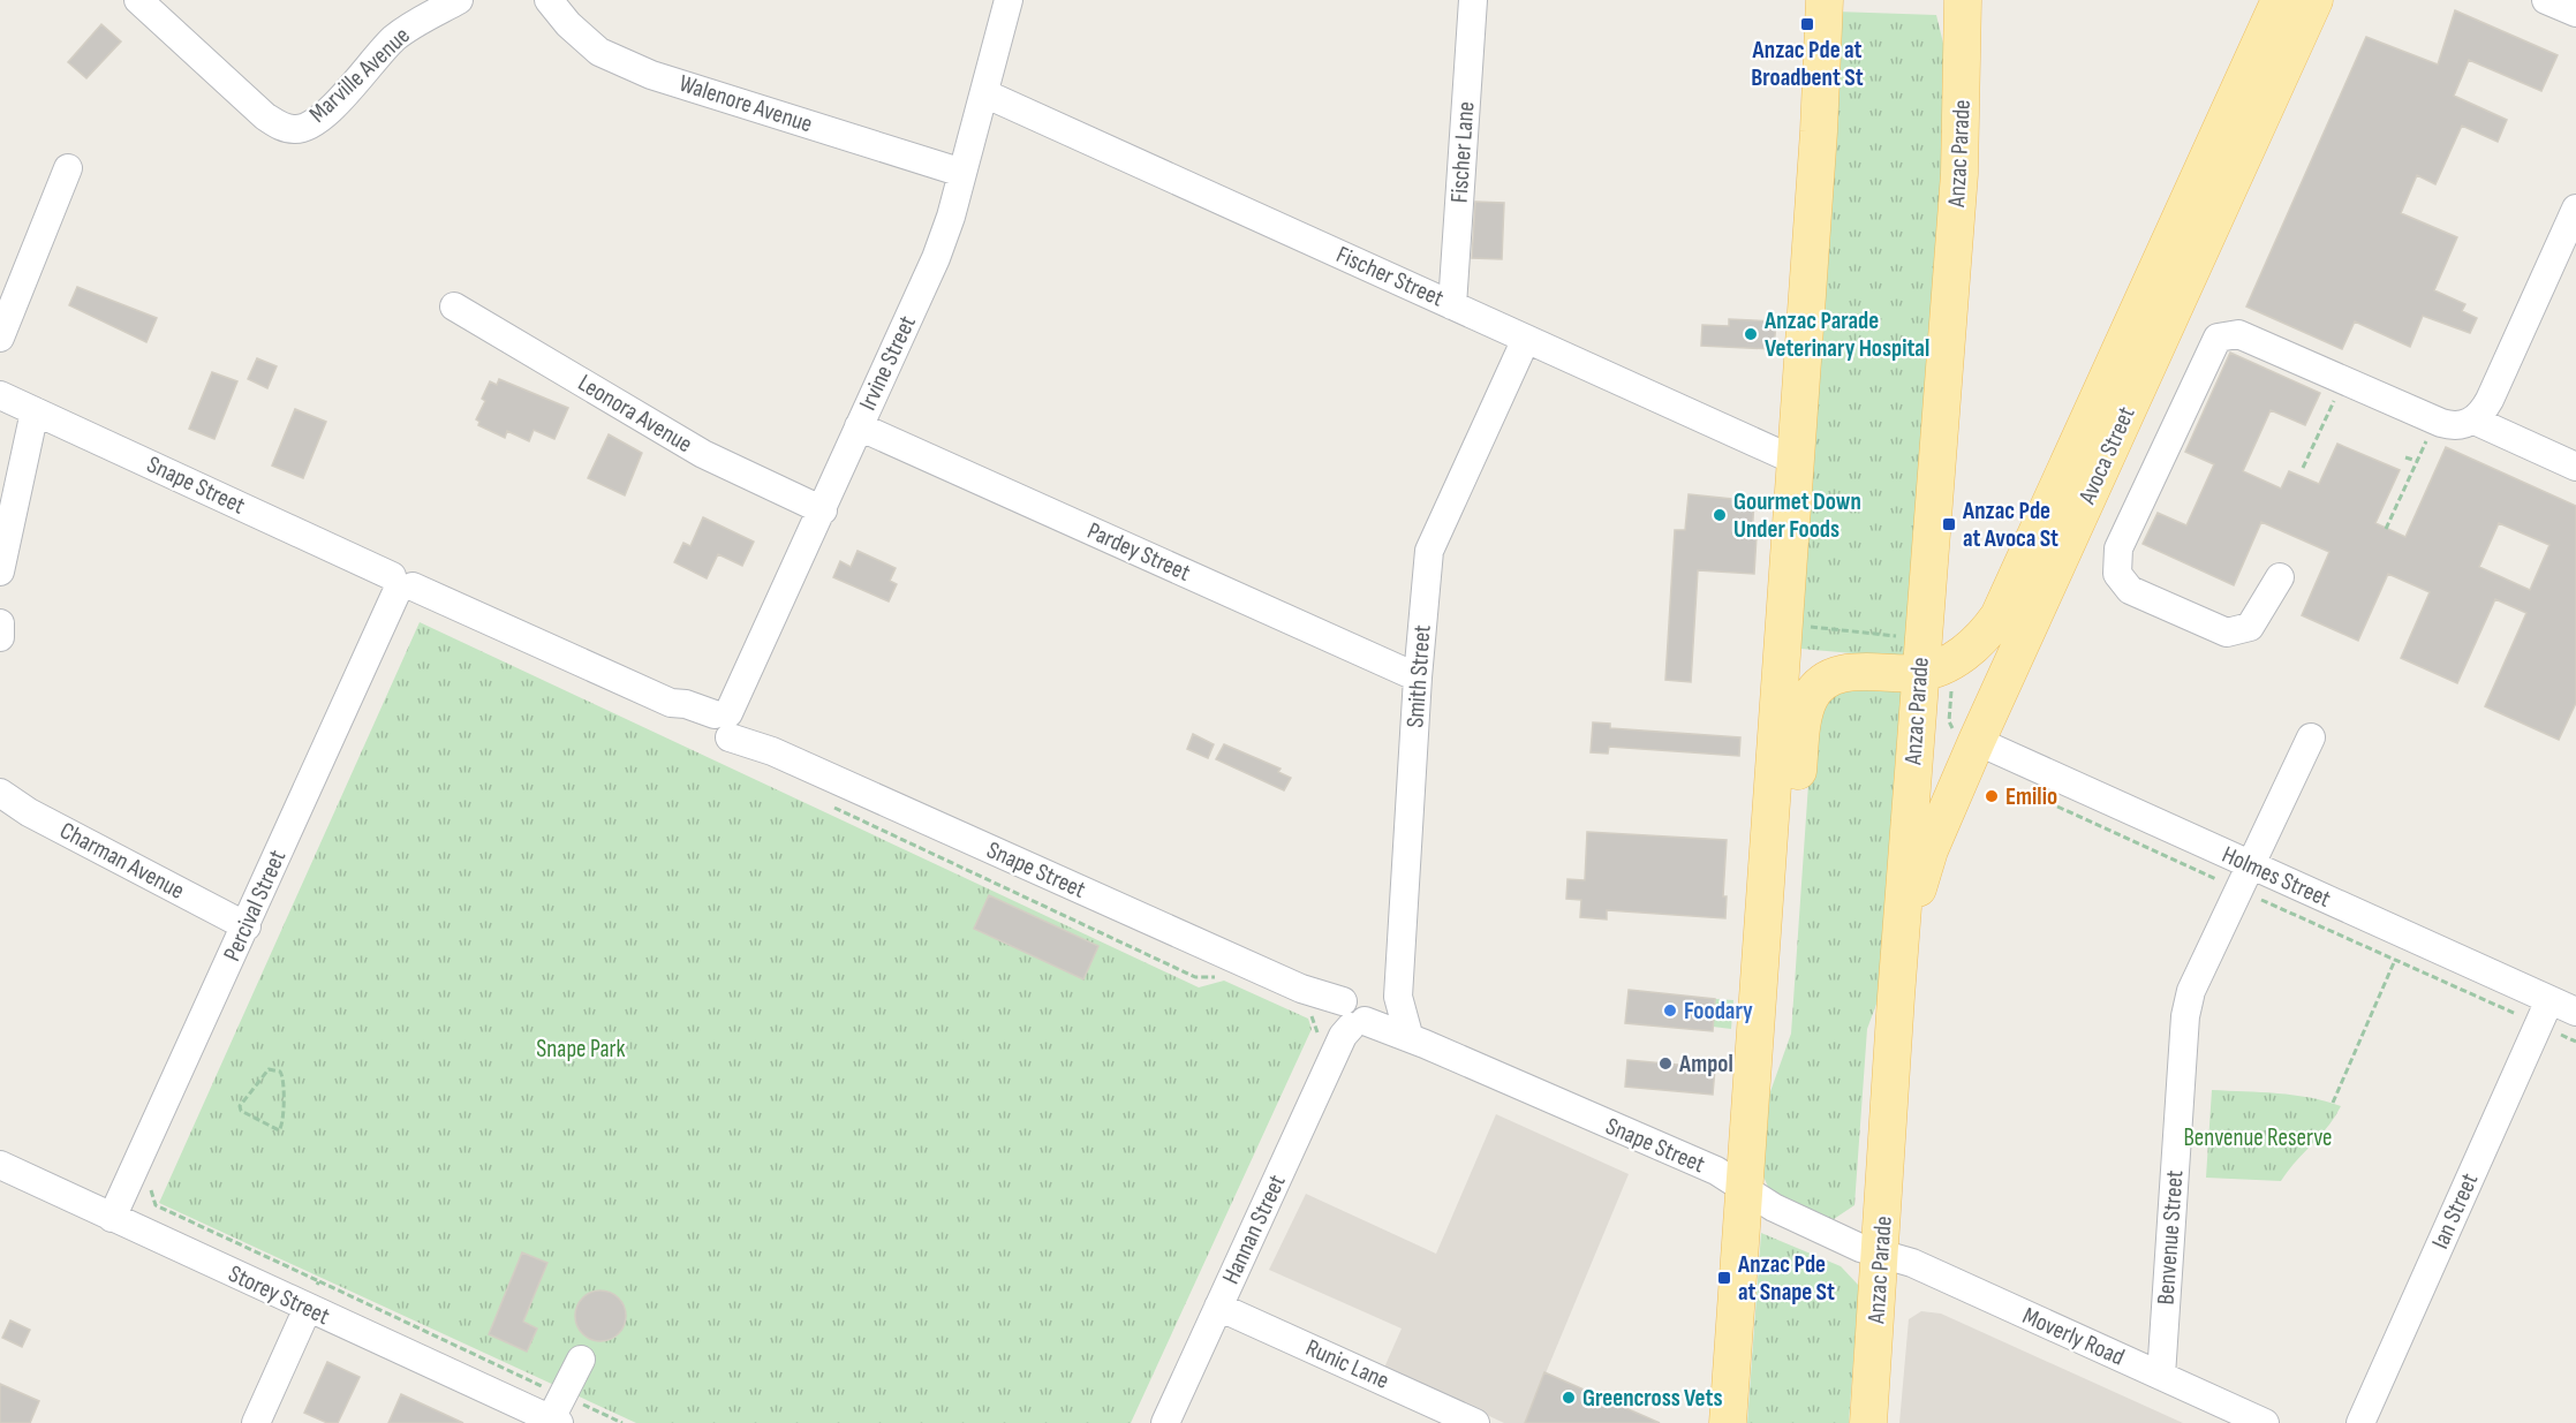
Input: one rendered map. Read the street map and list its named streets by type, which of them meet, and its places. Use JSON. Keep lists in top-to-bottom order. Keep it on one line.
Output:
{"streets":{"main road":["Anzac Parade","Avoca Street"],"street":["Marville Avenue","Walenore Avenue","Fischer Lane","Fischer Street","Irvine Street","Leonora Avenue","Snape Street","Pardey Street","Smith Street","Charman Avenue","Holmes Street","Percival Street","Ian Street","Hannan Street","Benvenue Street","Storey Street","Moverly Road","Runic Lane"]},"crossings":[["Walenore Avenue","Irvine Street"],["Fischer Lane","Fischer Street"],["Anzac Parade","Avoca Street"],["Anzac Parade","Snape Street"],["Anzac Parade","Moverly Road"],["Fischer Street","Irvine Street"],["Fischer Street","Smith Street"],["Irvine Street","Leonora Avenue"],["Irvine Street","Snape Street"],["Irvine Street","Pardey Street"],["Avoca Street","Holmes Street"],["Snape Street","Smith Street"],["Snape Street","Percival Street"],["Snape Street","Hannan Street"],["Snape Street","Moverly Road"],["Pardey Street","Smith Street"],["Charman Avenue","Percival Street"],["Holmes Street","Ian Street"],["Holmes Street","Benvenue Street"],["Percival Street","Storey Street"],["Hannan Street","Runic Lane"],["Benvenue Street","Moverly Road"]],"parks":["Snape Park","Benvenue Reserve"],"places":{"transit":["Anzac Pde at Broadbent St","Anzac Pde at Avoca St","Anzac Pde at Snape St"],"other":["Anzac Parade Veterinary Hospital","Gourmet Down Under Foods","Emilio","Foodary","Ampol","Greencross Vets"]}}
